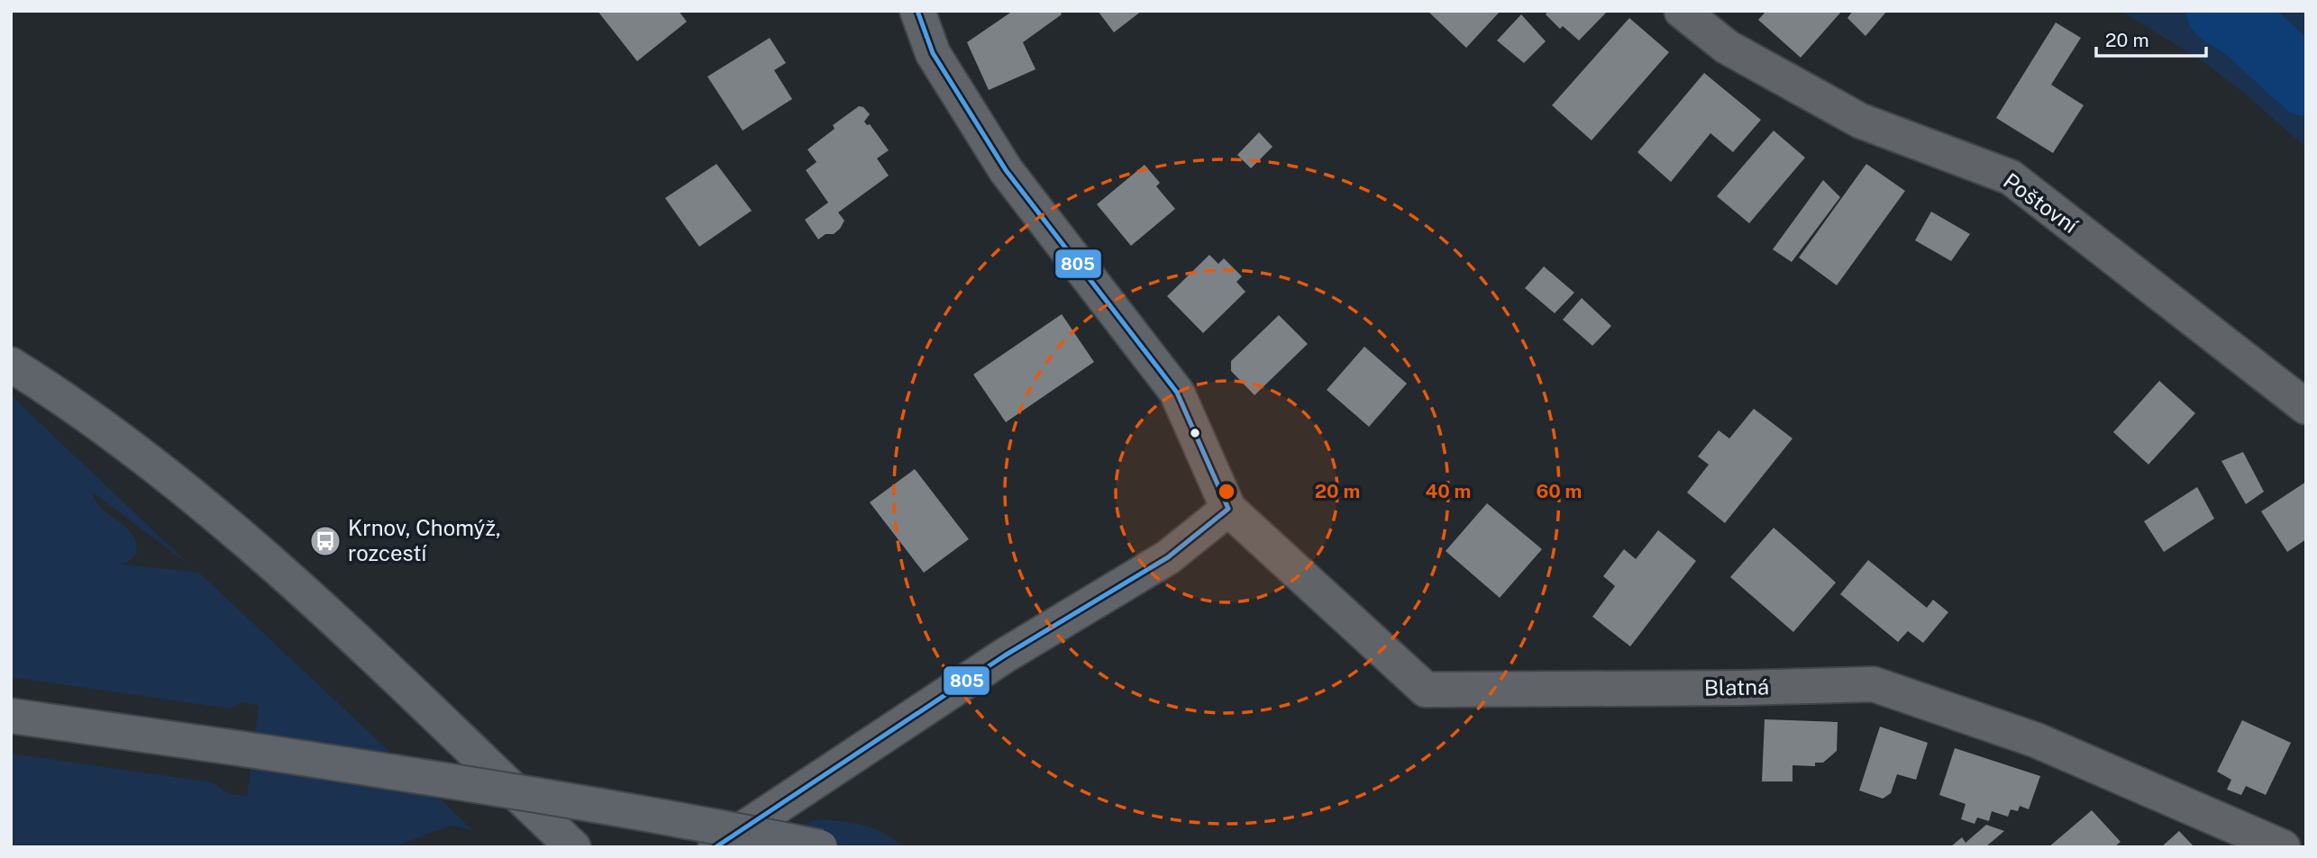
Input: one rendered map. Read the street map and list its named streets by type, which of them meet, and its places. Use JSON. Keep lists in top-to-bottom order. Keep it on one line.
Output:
{"streets":{"street":["Poštovní","Blatná"]},"places":{"bus stop":["Krnov, Chomýž, rozcestí"]},"lines":["transit line 805"],"scale_bar":"20 m","rings":["20 m","40 m","60 m"]}
